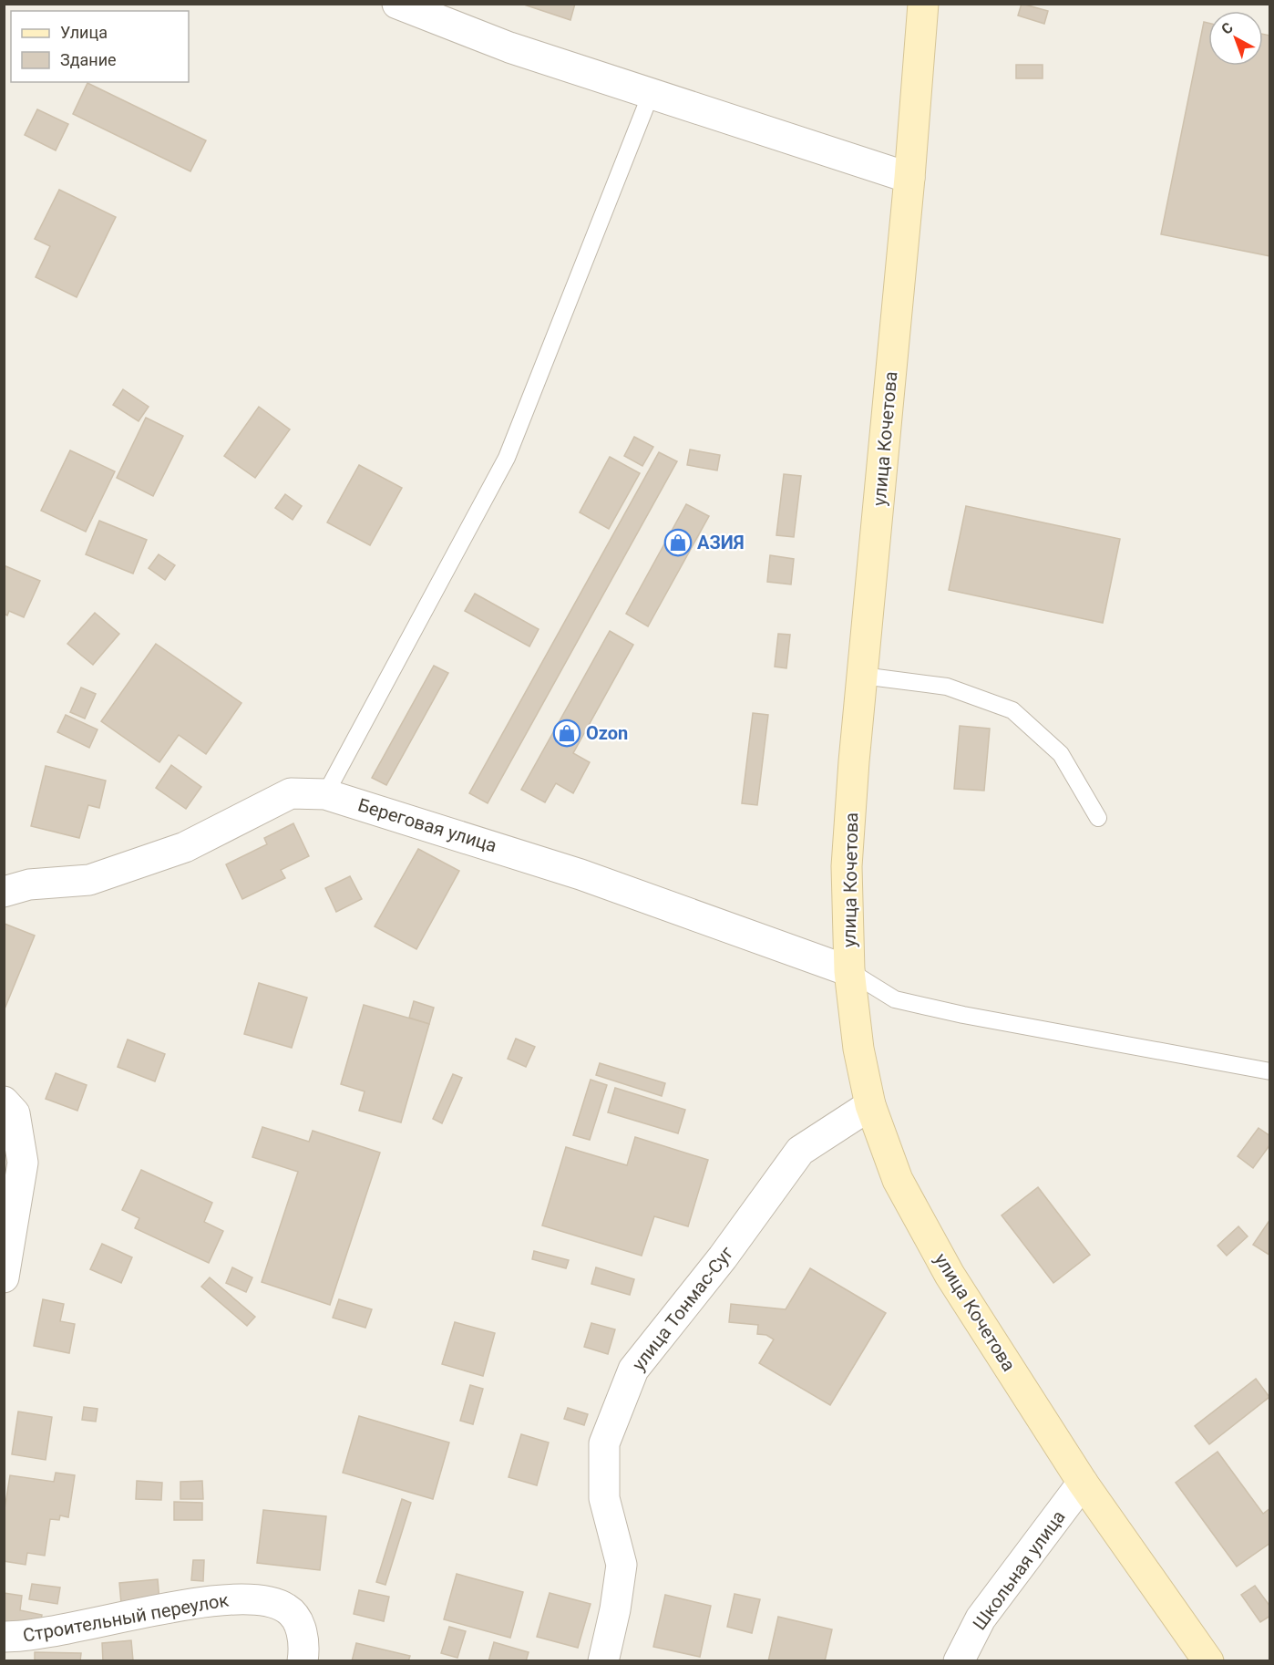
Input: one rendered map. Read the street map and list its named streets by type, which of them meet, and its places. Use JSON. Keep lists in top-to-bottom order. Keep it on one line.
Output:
{"streets":{"street":["улица Кочетова","Береговая улица","улица Тонмас-Суг","Школьная улица","Строительный переулок"]},"crossings":[["улица Кочетова","Береговая улица"],["улица Кочетова","улица Тонмас-Суг"],["улица Кочетова","Школьная улица"]],"places":{"shop":["АЗИЯ","Ozon"]},"legend":["Улица","Здание"],"north":"top left"}
